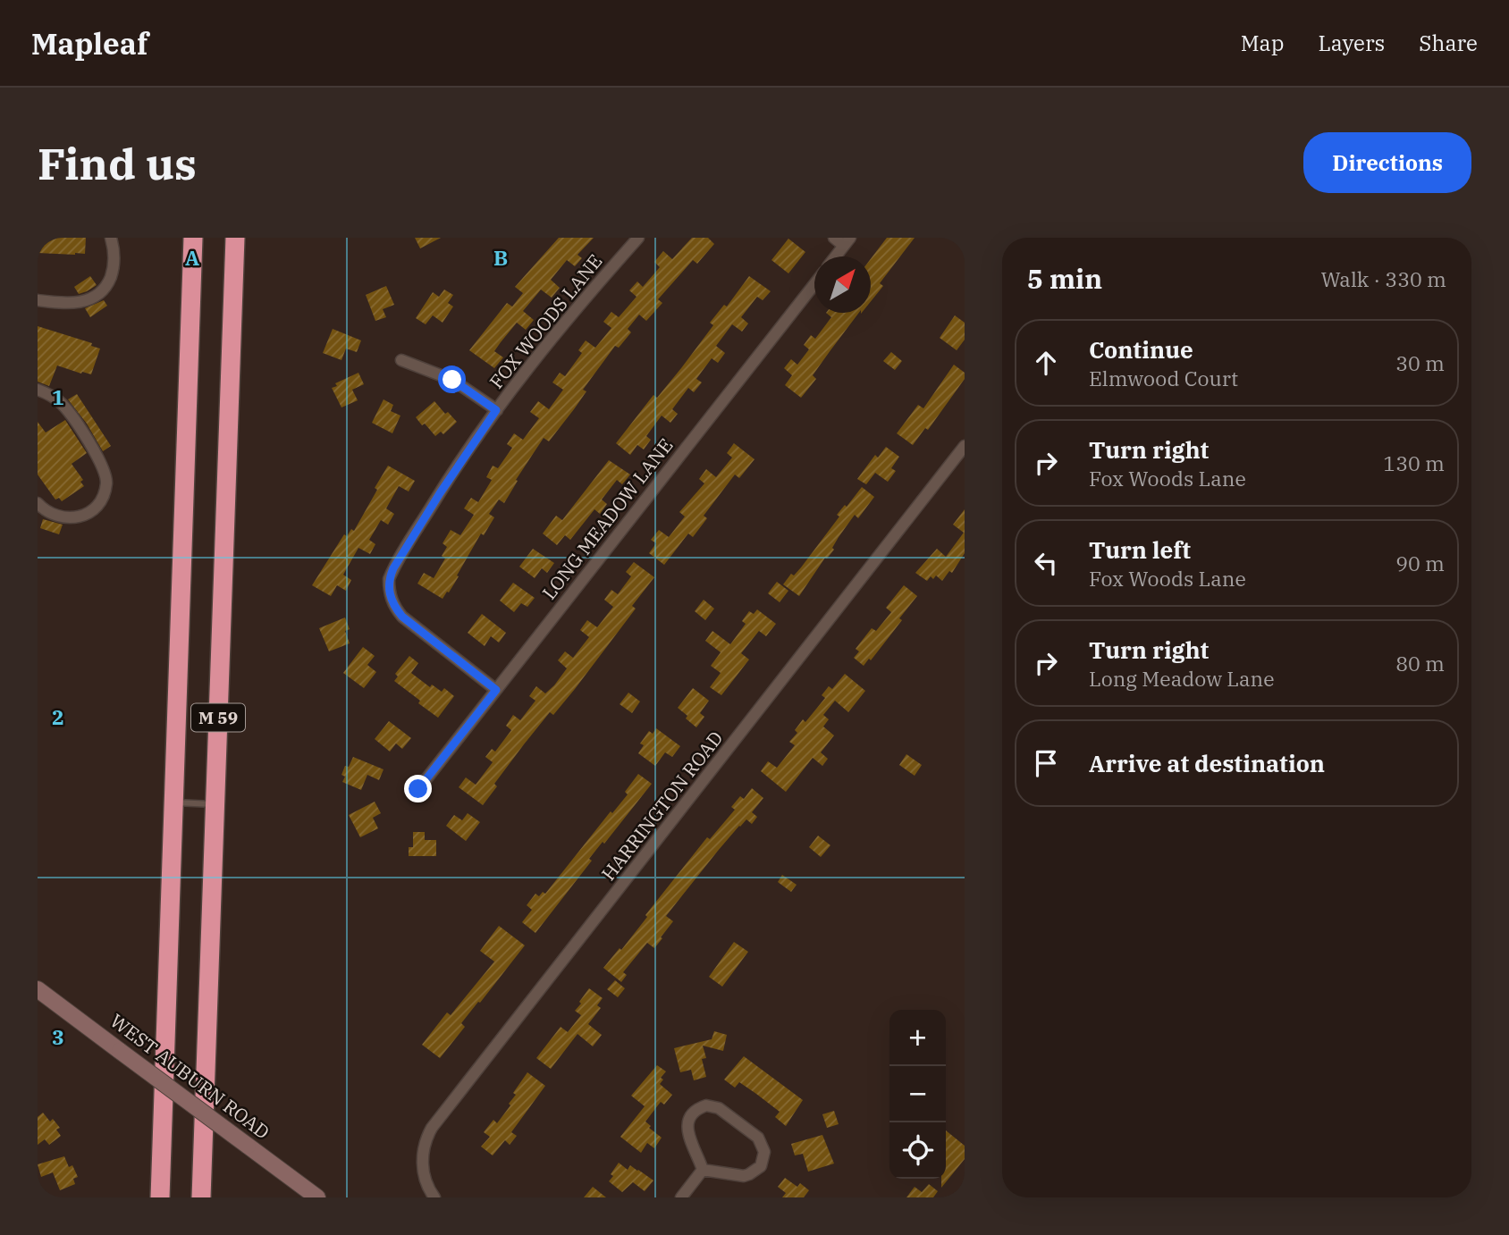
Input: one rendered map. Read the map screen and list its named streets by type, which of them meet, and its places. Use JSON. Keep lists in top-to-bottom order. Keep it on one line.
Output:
{"streets":{"highway":["M 59"],"main road":["WEST AUBURN ROAD"],"street":["FOX WOODS LANE","LONG MEADOW LANE","HARRINGTON ROAD"]},"crossings":[["FOX WOODS LANE","LONG MEADOW LANE"]],"north":"top right","page":{"header":"Mapleaf","nav":["Map","Layers","Share"],"buttons":"Directions","title":"Find us","heading":["5 min","Walk · 330 m"],"list":[["Continue","Elmwood Court","30 m"],["Turn right","Fox Woods Lane","130 m"],["Turn left","Fox Woods Lane","90 m"],["Turn right","Long Meadow Lane","80 m"],"Arrive at destination"],"map_buttons":["+","−"]},"grid":{"columns":["A","B"],"rows":["1","2","3"]}}
